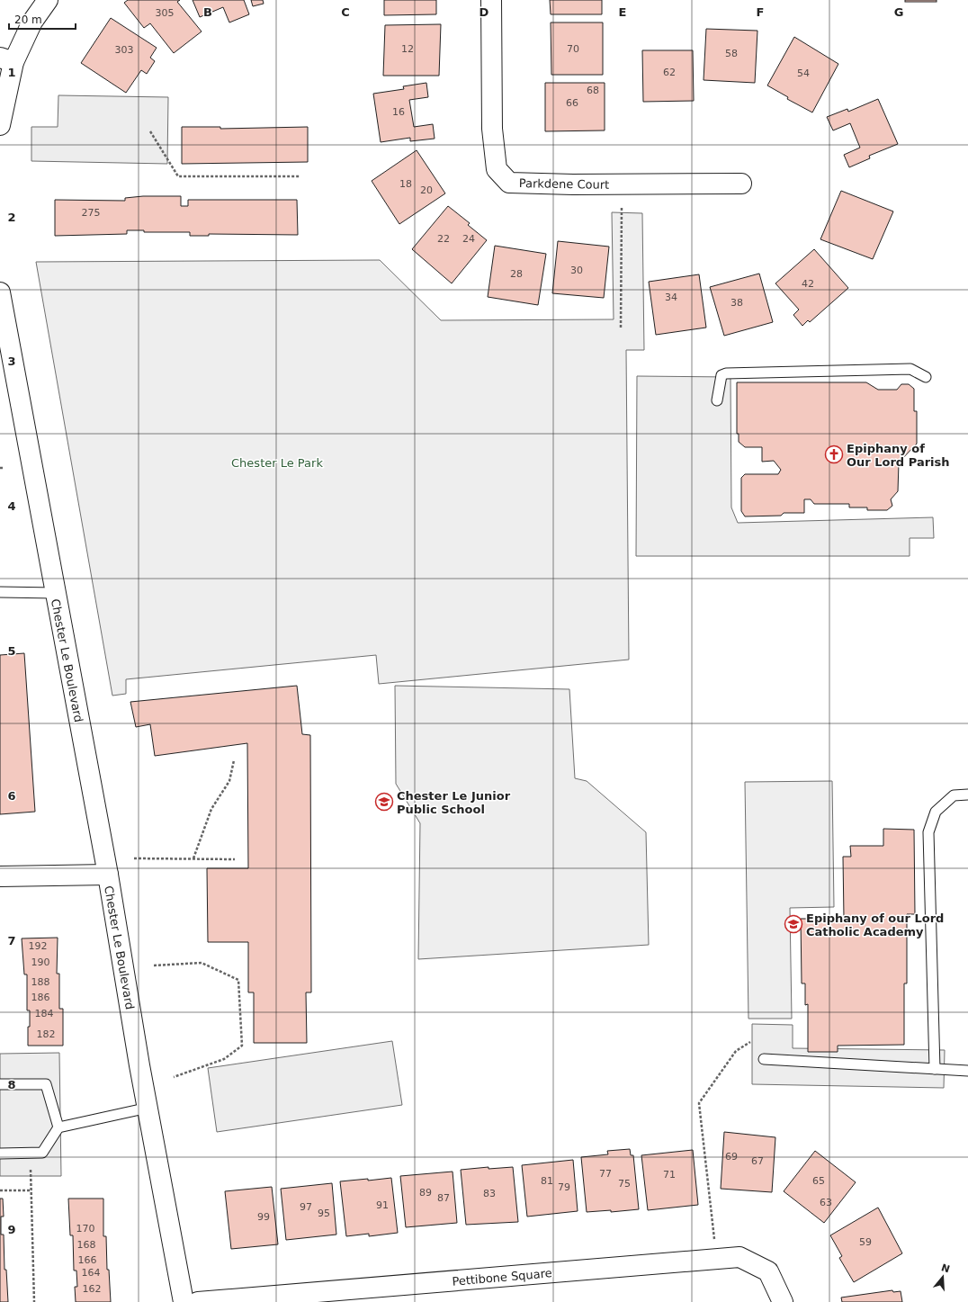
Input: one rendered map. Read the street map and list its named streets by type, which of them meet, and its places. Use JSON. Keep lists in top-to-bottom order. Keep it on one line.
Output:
{"streets":{"street":["Parkdene Court","Chester Le Boulevard","Pettibone Square"]},"parks":["Chester Le Park"],"places":{"church":["Epiphany of Our Lord Parish"],"school or university":["Chester Le Junior Public School","Epiphany of our Lord Catholic Academy"]},"house_numbers":["305","12","70","303","58","62","54","68","66","16","18","20","275","22","24","30","28","42","34","38","192","190","188","186","184","182","69","67","77","71","81","65","75","79","89","83","87","63","91","97","95","99","170","59","168","166","164","162"],"scale_bar":"20 m","north":"top","grid":{"columns":["B","C","D","E","F","G"],"rows":["1","2","3","4","5","6","7","8","9"]}}
